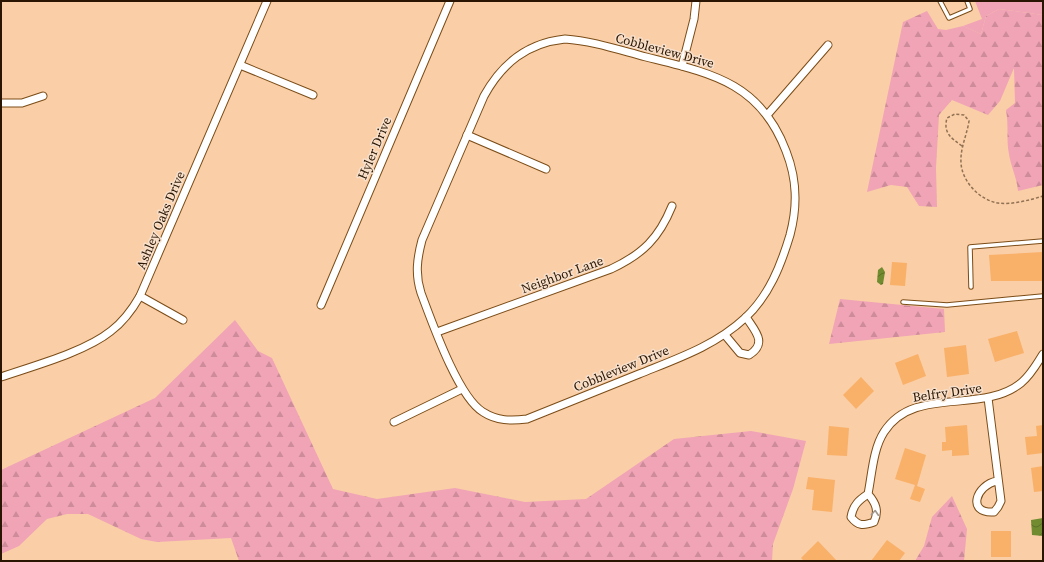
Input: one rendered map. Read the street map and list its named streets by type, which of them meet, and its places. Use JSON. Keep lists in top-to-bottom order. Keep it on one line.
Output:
{"streets":{"street":["Cobbleview Drive","Hyler Drive","Ashley Oaks Drive","Neighbor Lane","Belfry Drive"]},"crossings":[["Cobbleview Drive","Neighbor Lane"]]}
